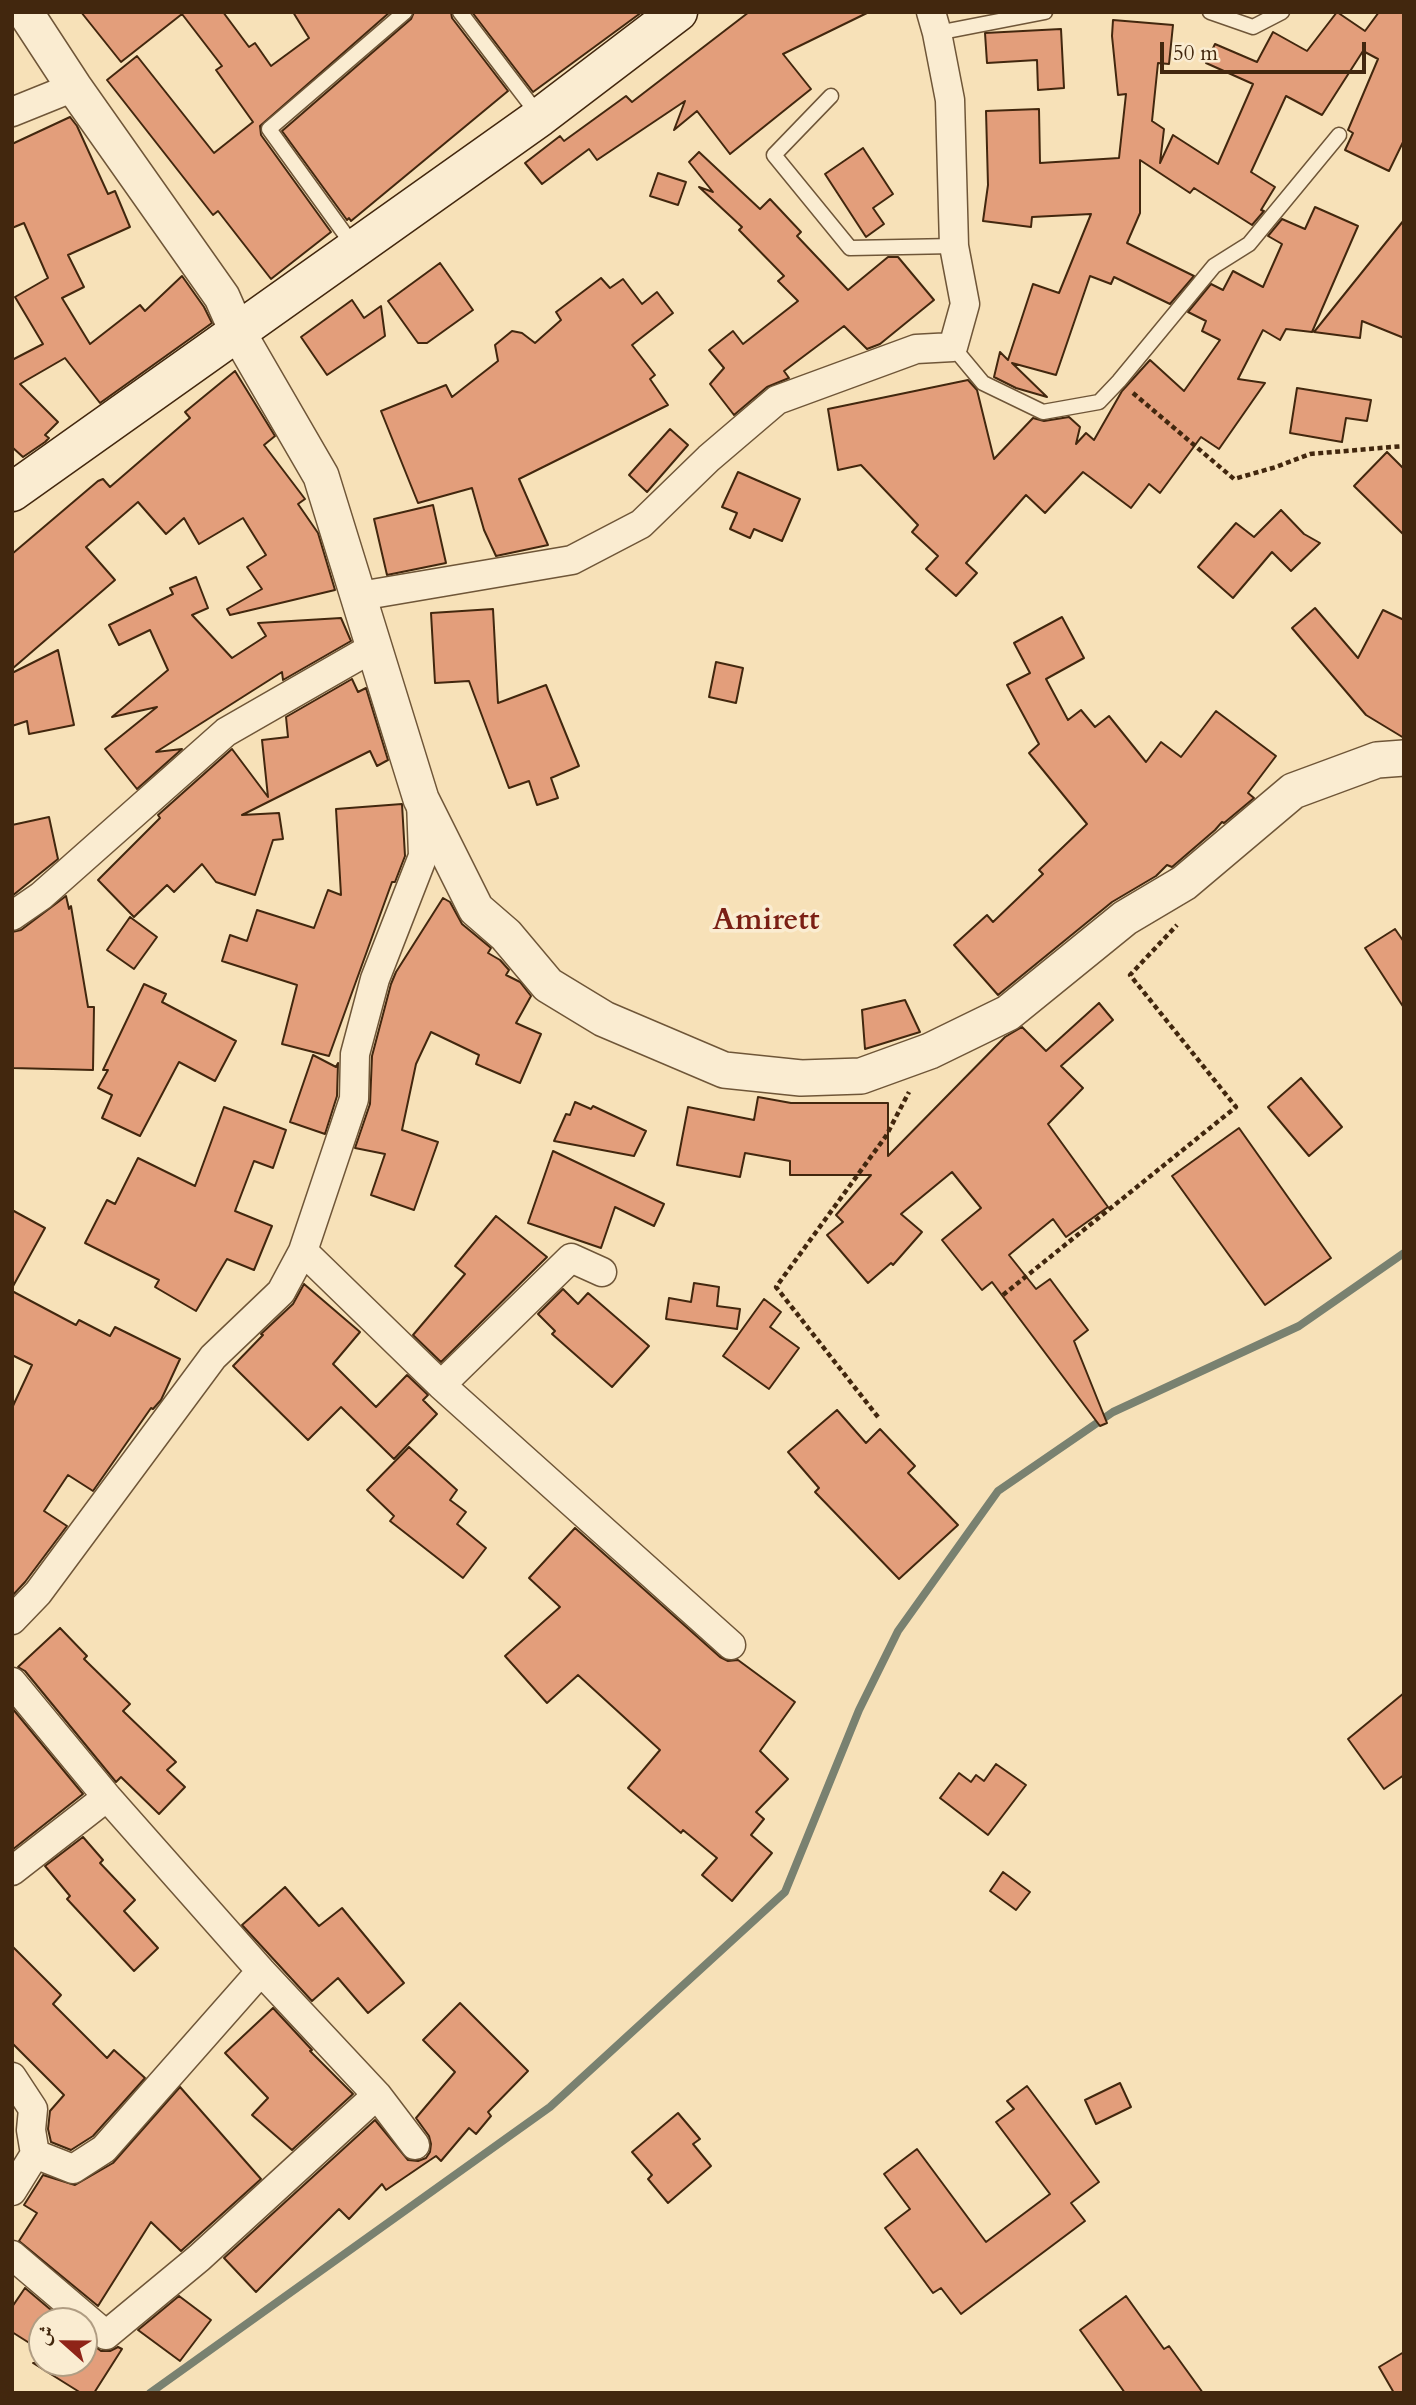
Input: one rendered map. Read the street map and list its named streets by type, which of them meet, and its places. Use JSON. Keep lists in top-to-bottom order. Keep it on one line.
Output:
{"districts":["Amirett"],"scale_bar":"50 m","north":"left"}
